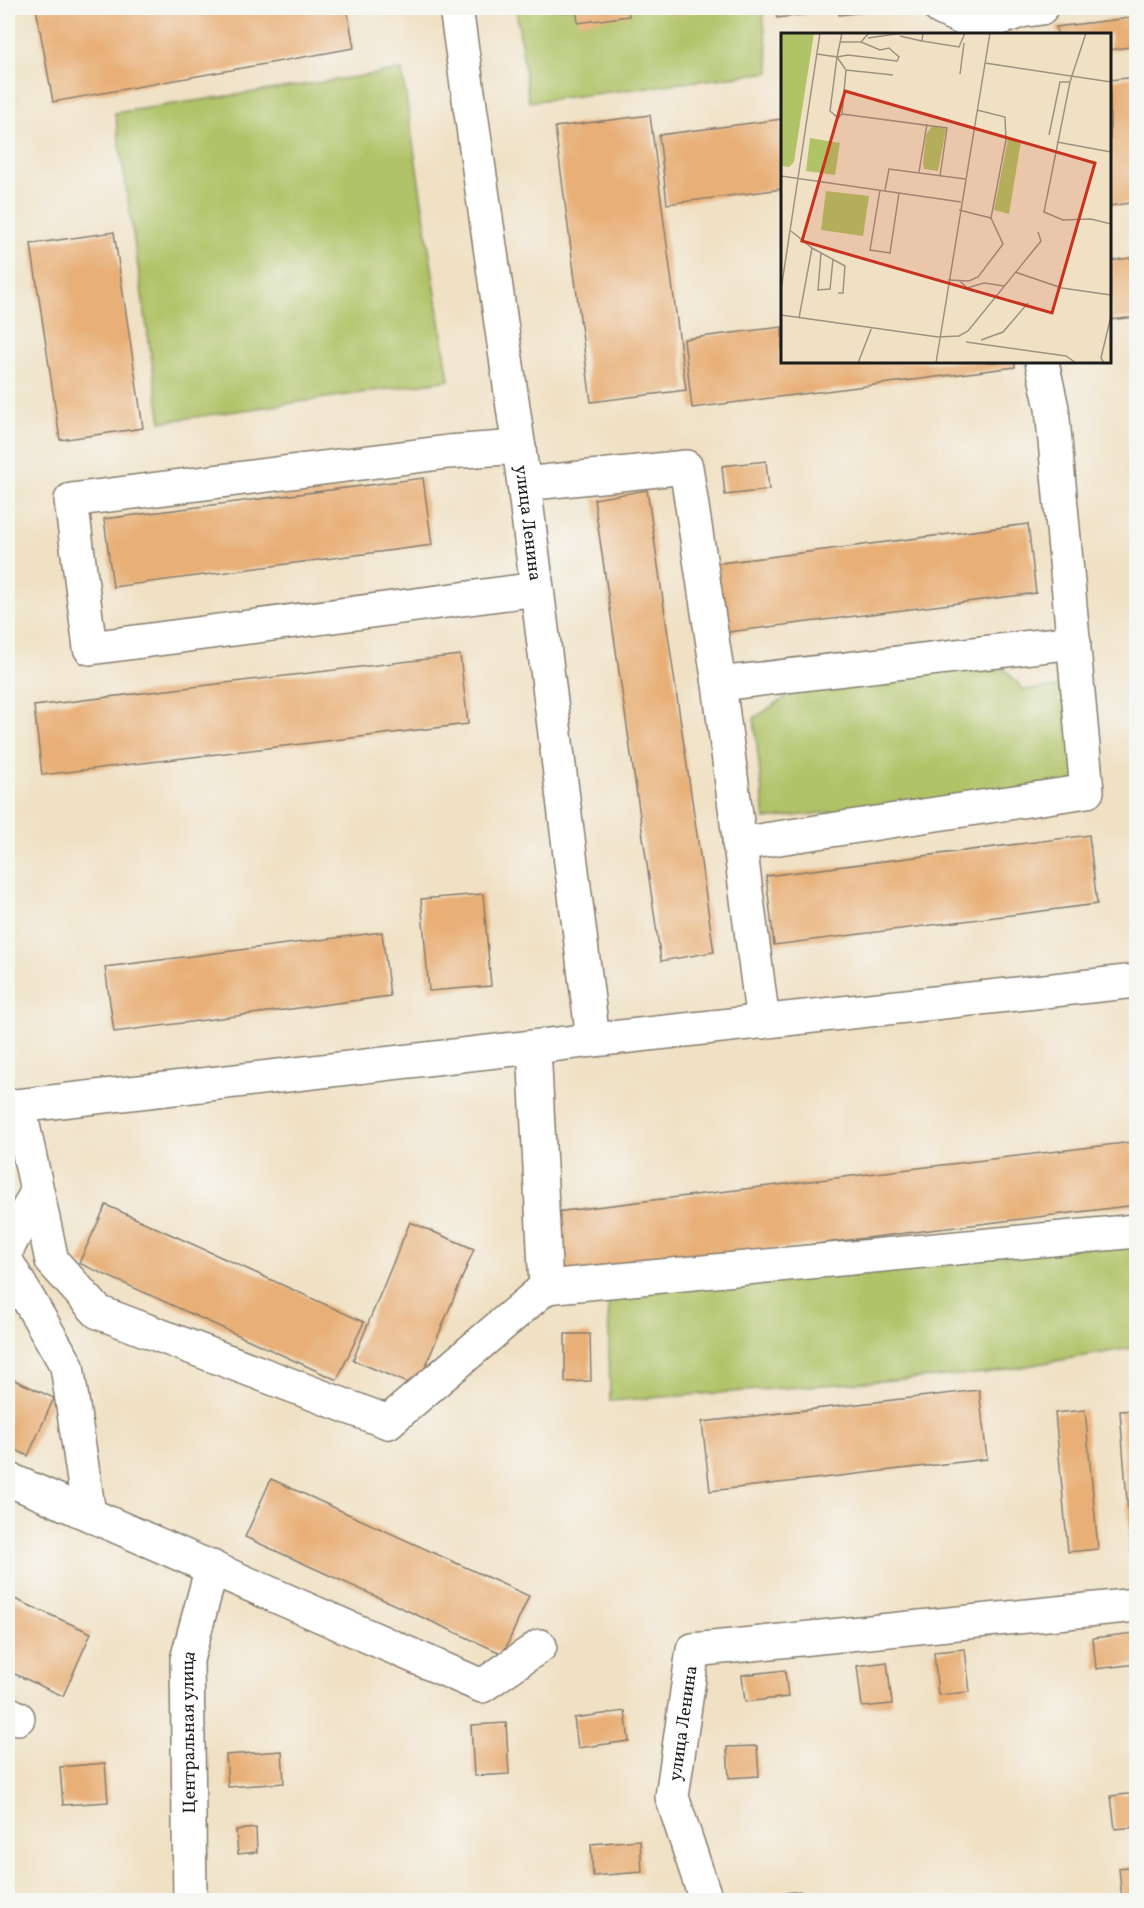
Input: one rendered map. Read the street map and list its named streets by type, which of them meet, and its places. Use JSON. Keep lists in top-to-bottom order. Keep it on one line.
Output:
{"streets":{"street":["улица Ленина","Центральная улица"]}}
